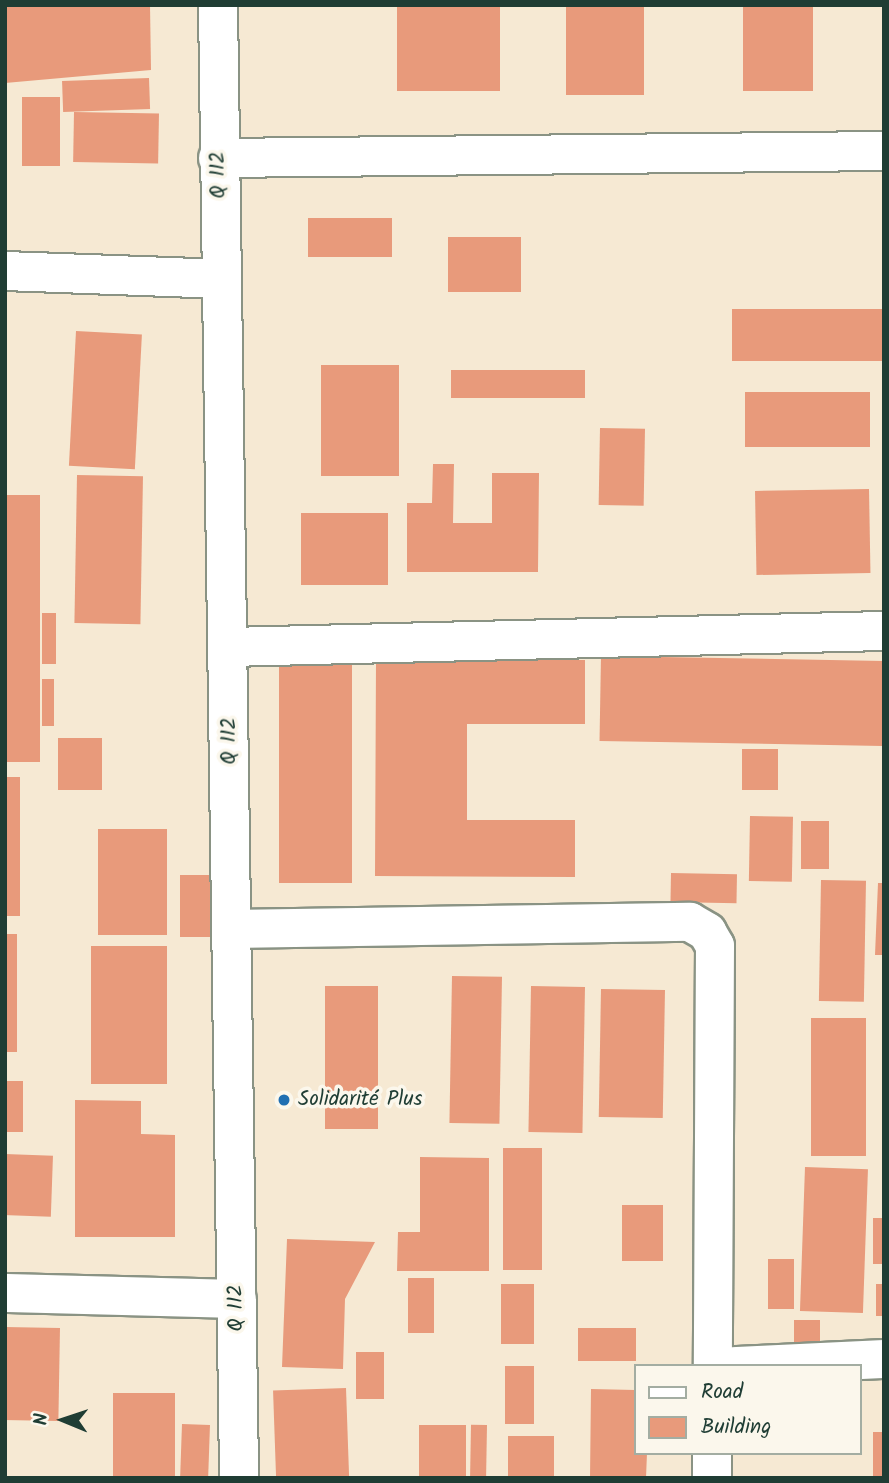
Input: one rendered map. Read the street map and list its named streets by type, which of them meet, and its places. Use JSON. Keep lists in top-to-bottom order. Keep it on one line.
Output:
{"streets":{"street":["Q 112"]},"places":["Solidarité Plus"],"legend":["Road","Building"],"north":"left"}
